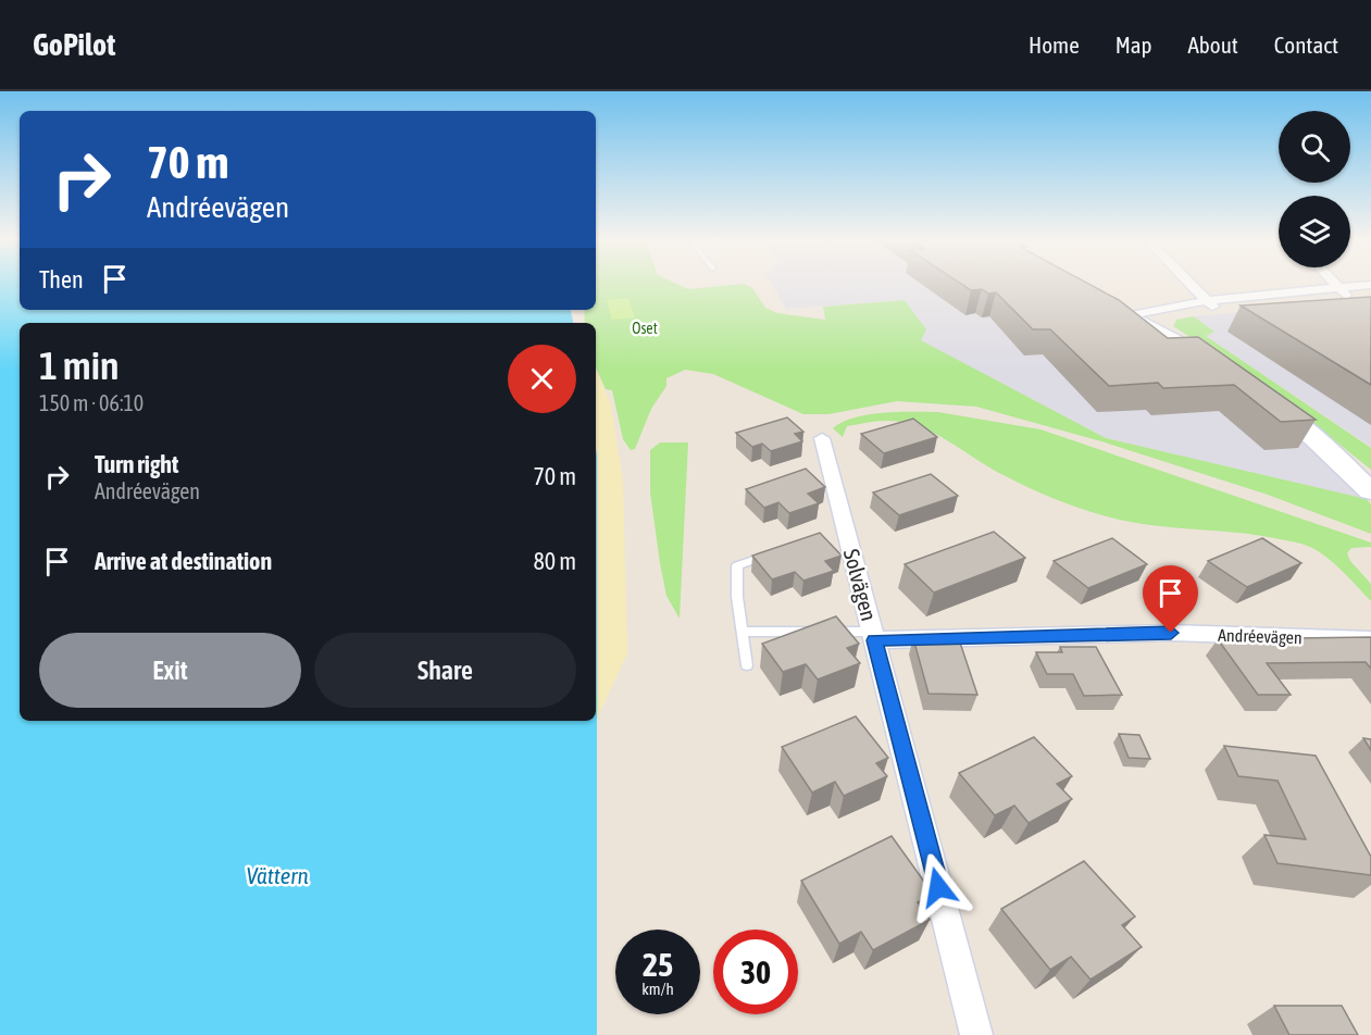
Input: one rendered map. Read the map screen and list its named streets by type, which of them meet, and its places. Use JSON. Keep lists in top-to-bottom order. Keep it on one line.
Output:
{"streets":{"street":["Solvägen","Andréevägen"]},"crossings":[["Solvägen","Andréevägen"]],"water":["Vättern"],"parks":["Oset"],"page":{"header":"GoPilot","nav":["Home","Map","About","Contact"],"turn":["70 m","Andréevägen"],"then":"Then","heading":["1 min","150 m · 06:10"],"list":[{"name":"Turn right","note":"Andréevägen","value":"70 m"},{"name":"Arrive at destination","value":"80 m"}],"buttons":["Exit","Share"],"speed":"25 km/h","limit":"30"}}
